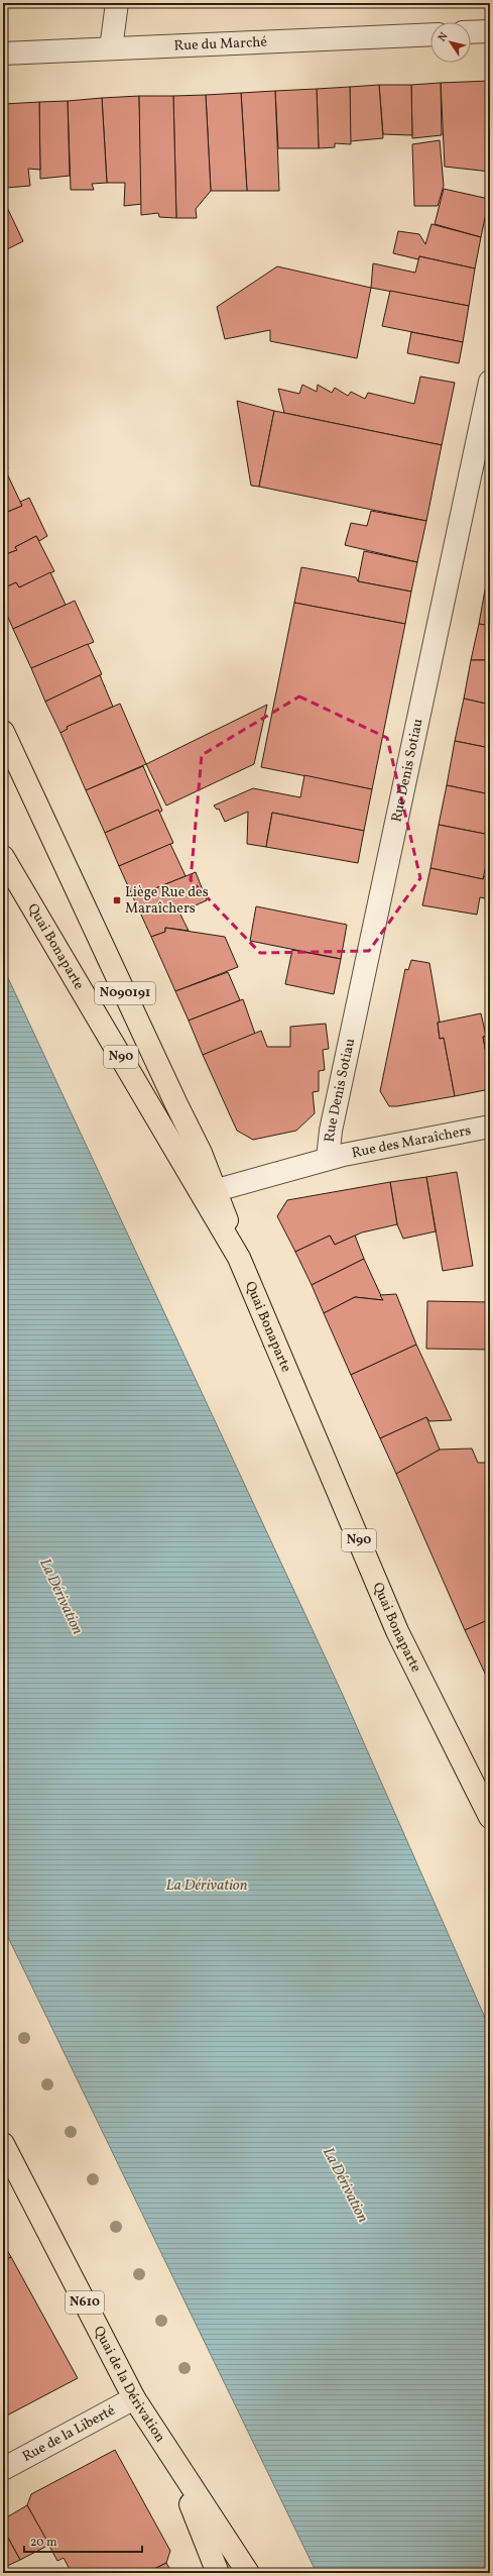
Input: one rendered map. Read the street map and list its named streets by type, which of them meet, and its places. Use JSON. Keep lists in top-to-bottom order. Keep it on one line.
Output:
{"streets":{"main road":["Quai Bonaparte","N090191","N90","N610","Quai de la Dérivation"],"street":["Rue du Marché","Rue Denis Sotiau","Rue des Maraîchers","Rue de la Liberté"]},"crossings":[["Rue Denis Sotiau","Rue des Maraîchers"],["Quai Bonaparte","N090191"],["N090191","Rue des Maraîchers"],["N610","Quai de la Dérivation"],["Quai de la Dérivation","Rue de la Liberté"]],"water":["La Dérivation"],"places":{"transit":["Liège Rue des Maraîchers"]},"scale_bar":"20 m","north":"top left"}
